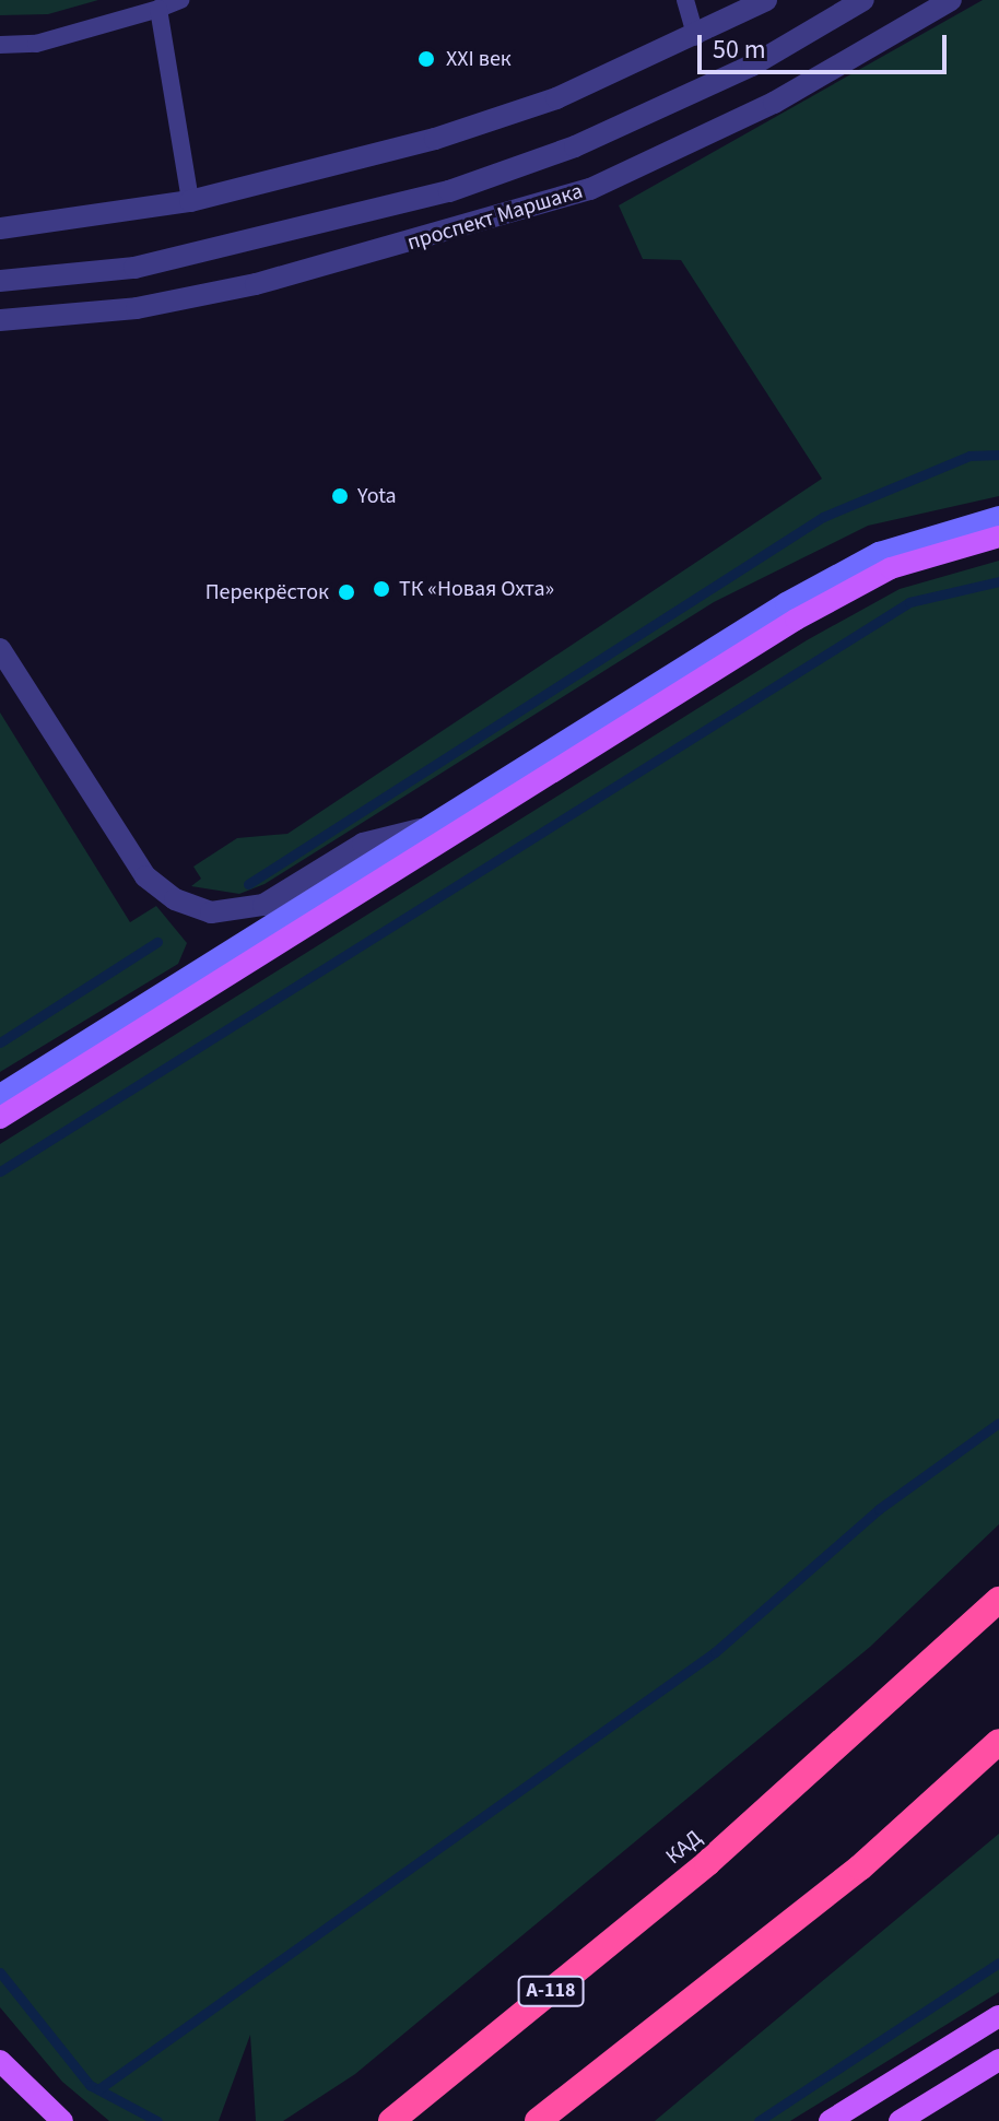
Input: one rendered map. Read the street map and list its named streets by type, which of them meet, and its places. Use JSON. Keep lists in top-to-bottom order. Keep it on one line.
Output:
{"streets":{"highway":["КАД","А-118"],"street":["проспект Маршака"]},"places":["XXI век","Yota","ТК «Новая Охта»","Перекрёсток"],"scale_bar":"50 m"}
